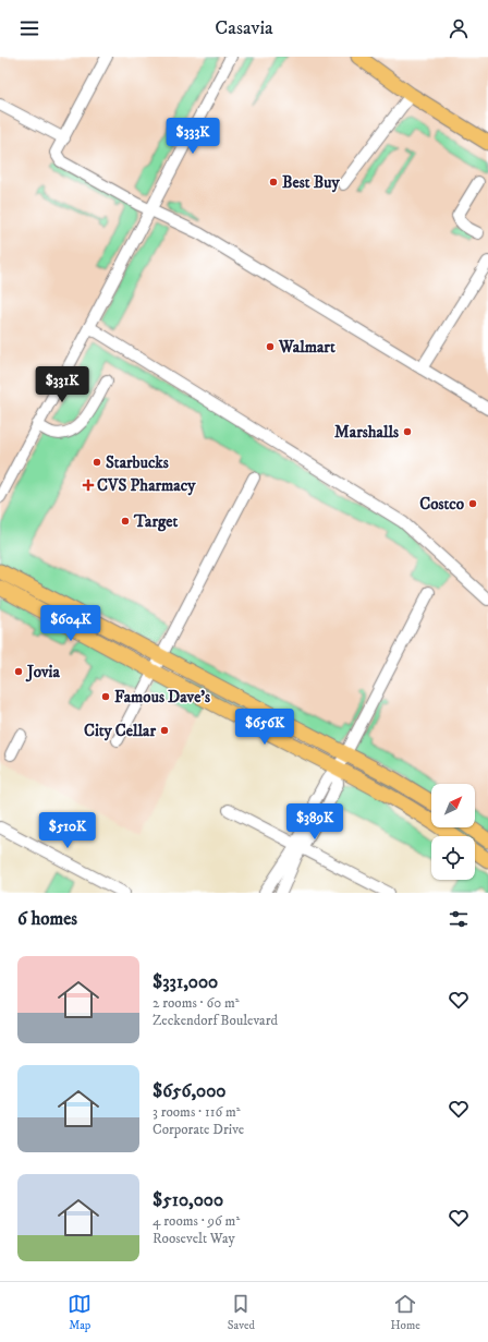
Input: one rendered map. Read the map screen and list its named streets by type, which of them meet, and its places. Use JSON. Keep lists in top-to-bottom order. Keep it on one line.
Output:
{"places":{"other":["Best Buy","Walmart","Marshalls","Starbucks","Costco","Target","Jovia","Famous Dave's","City Cellar"],"health":["CVS Pharmacy"]},"north":"top right","page":{"header":"Casavia","price":["$333K","$331K","$604K","$656K","$389K","$510K"],"heading":"6 homes","list":[{"name":"$331,000","note":"2 rooms · 60 m² · Zeckendorf Boulevard"},{"name":"$656,000","note":"3 rooms · 116 m² · Corporate Drive"},{"name":"$510,000","note":"4 rooms · 96 m² · Roosevelt Way"}],"tabs":["Map","Saved","Home"]}}
